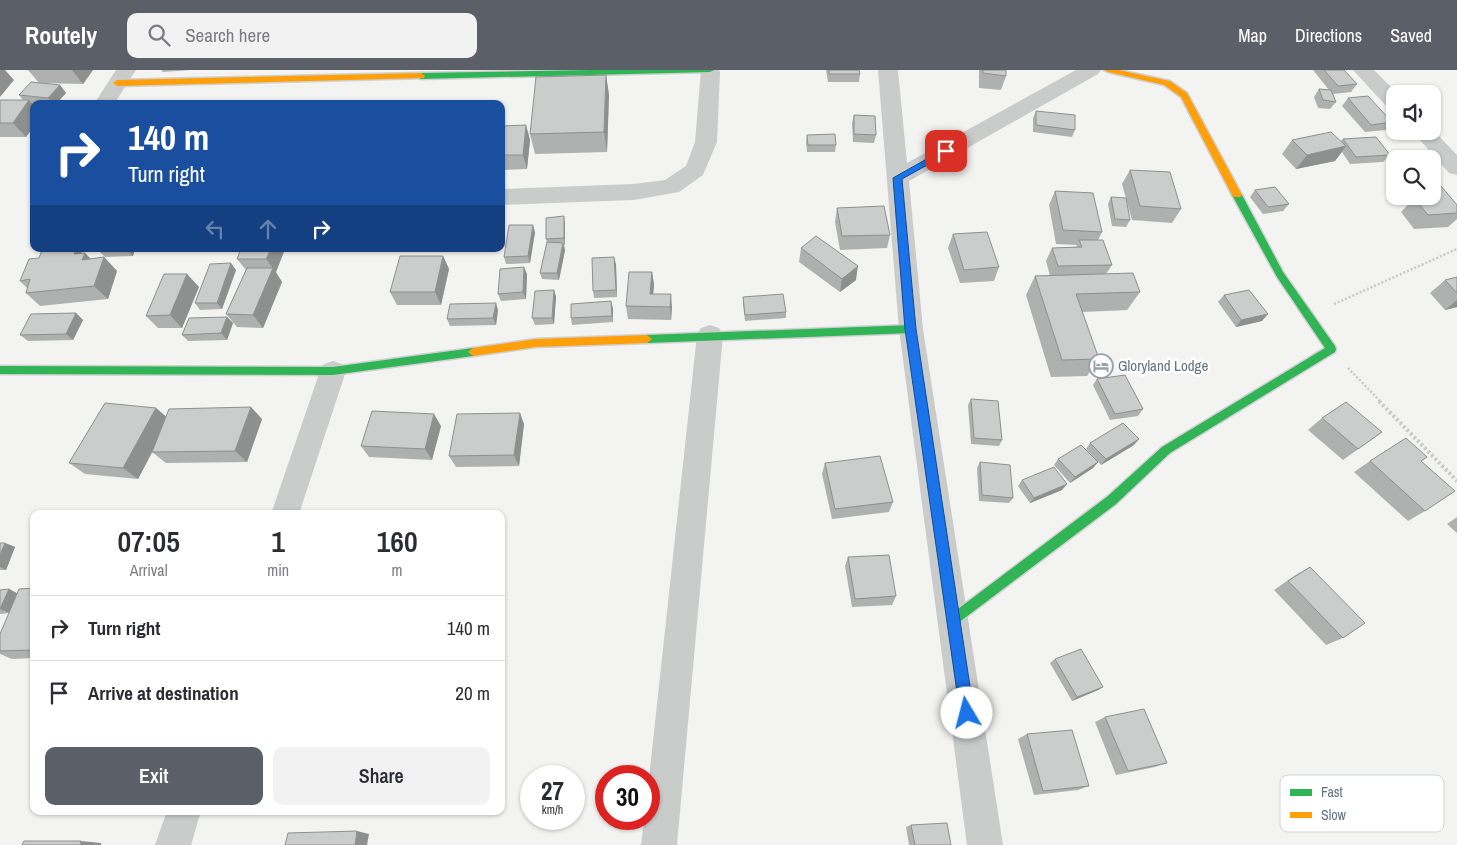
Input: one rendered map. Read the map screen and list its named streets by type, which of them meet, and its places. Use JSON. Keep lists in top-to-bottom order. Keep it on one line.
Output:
{"places":{"hotel":["Gloryland Lodge"]},"legend":["Fast","Slow"],"page":{"header":"Routely","search":"Search here","nav":["Map","Directions","Saved"],"turn":["140 m","Turn right"],"eta":["07:05","Arrival","1","min","160","m"],"list":[{"name":"Turn right","value":"140 m"},{"name":"Arrive at destination","value":"20 m"}],"buttons":["Exit","Share"],"speed":"27 km/h","limit":"30"}}
